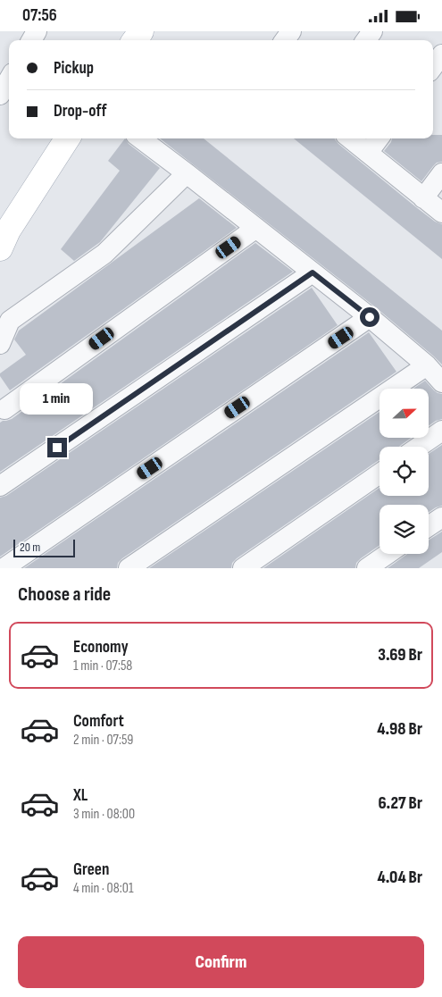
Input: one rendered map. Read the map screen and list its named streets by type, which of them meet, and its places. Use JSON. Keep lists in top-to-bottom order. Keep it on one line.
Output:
{"scale_bar":"20 m","north":"right","page":{"status":"07:56","banner":["Pickup","Drop-off"],"bubble":"1 min","scale":"20 m","heading":"Choose a ride","list":[{"name":"Economy","note":"1 min · 07:58","value":"3.69 Br"},{"name":"Comfort","note":"2 min · 07:59","value":"4.98 Br"},{"name":"XL","note":"3 min · 08:00","value":"6.27 Br"},{"name":"Green","note":"4 min · 08:01","value":"4.04 Br"}],"buttons":"Confirm"}}
